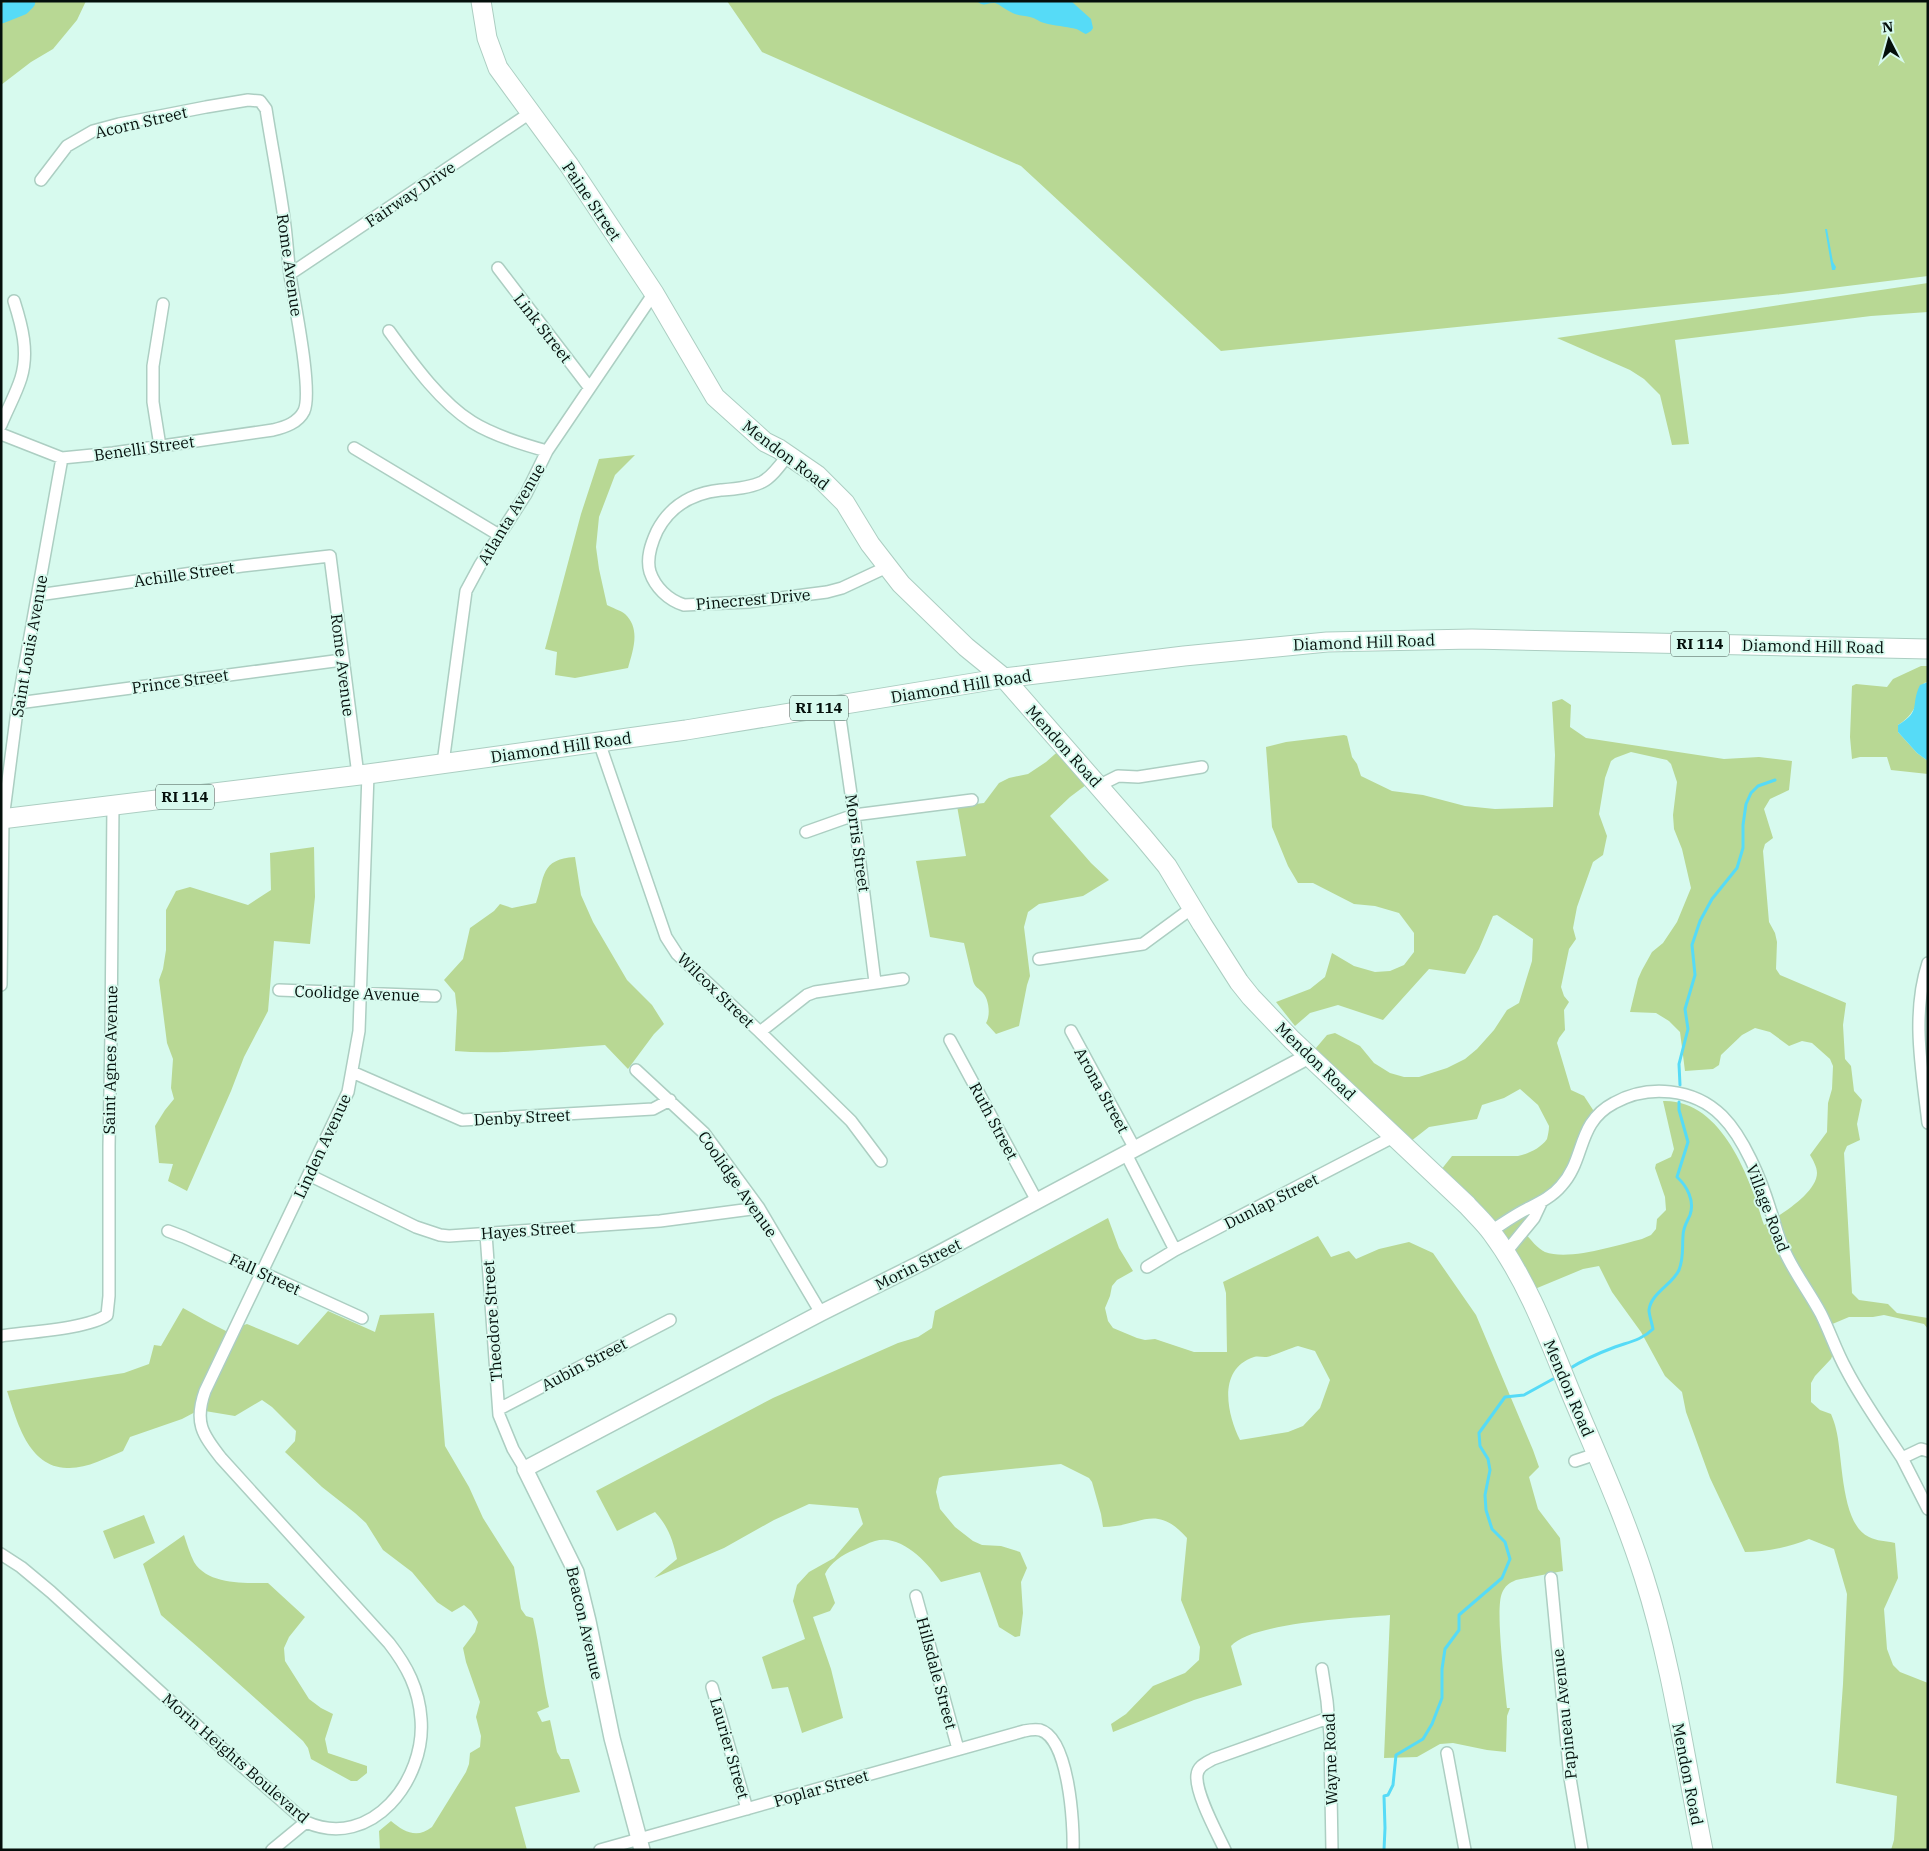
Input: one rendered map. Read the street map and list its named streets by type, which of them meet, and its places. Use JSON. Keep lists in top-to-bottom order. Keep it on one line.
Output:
{"streets":{"main road":["Paine Street","Mendon Road","Diamond Hill Road","RI 114"],"street":["Acorn Street","Fairway Drive","Rome Avenue","Link Street","Benelli Street","Atlanta Avenue","Achille Street","Pinecrest Drive","Saint Louis Avenue","Prince Street","Morris Street","Wilcox Street","Coolidge Avenue","Saint Agnes Avenue","Arona Street","Denby Street","Ruth Street","Linden Avenue","Dunlap Street","Village Road","Hayes Street","Morin Street","Fall Street","Theodore Street","Aubin Street","Beacon Avenue","Hillsdale Street","Papineau Avenue","Laurier Street","Morin Heights Boulevard","Wayne Road","Poplar Street"]},"crossings":[["Acorn Street","Rome Avenue"],["Fairway Drive","Paine Street"],["Fairway Drive","Rome Avenue"],["Paine Street","Mendon Road"],["Paine Street","Atlanta Avenue"],["Rome Avenue","Benelli Street"],["Rome Avenue","Achille Street"],["Rome Avenue","Diamond Hill Road"],["Rome Avenue","Prince Street"],["Rome Avenue","Linden Avenue"],["Link Street","Atlanta Avenue"],["Benelli Street","Saint Louis Avenue"],["Mendon Road","Pinecrest Drive"],["Mendon Road","Diamond Hill Road"],["Mendon Road","Dunlap Street"],["Mendon Road","Village Road"],["Mendon Road","Morin Street"],["Atlanta Avenue","Diamond Hill Road"],["Achille Street","Saint Louis Avenue"],["Diamond Hill Road","Saint Louis Avenue"],["Diamond Hill Road","Morris Street"],["Diamond Hill Road","Wilcox Street"],["Diamond Hill Road","Saint Agnes Avenue"],["Diamond Hill Road","Linden Avenue"],["Saint Louis Avenue","Prince Street"],["Morris Street","Wilcox Street"],["Coolidge Avenue","Denby Street"],["Coolidge Avenue","Linden Avenue"],["Coolidge Avenue","Hayes Street"],["Coolidge Avenue","Morin Street"],["Arona Street","Dunlap Street"],["Arona Street","Morin Street"],["Denby Street","Linden Avenue"],["Ruth Street","Morin Street"],["Linden Avenue","Hayes Street"],["Linden Avenue","Fall Street"],["Linden Avenue","Morin Heights Boulevard"],["Hayes Street","Theodore Street"],["Morin Street","Beacon Avenue"],["Theodore Street","Aubin Street"],["Theodore Street","Beacon Avenue"],["Aubin Street","Beacon Avenue"],["Beacon Avenue","Poplar Street"],["Hillsdale Street","Poplar Street"],["Laurier Street","Poplar Street"]],"north":"top"}
